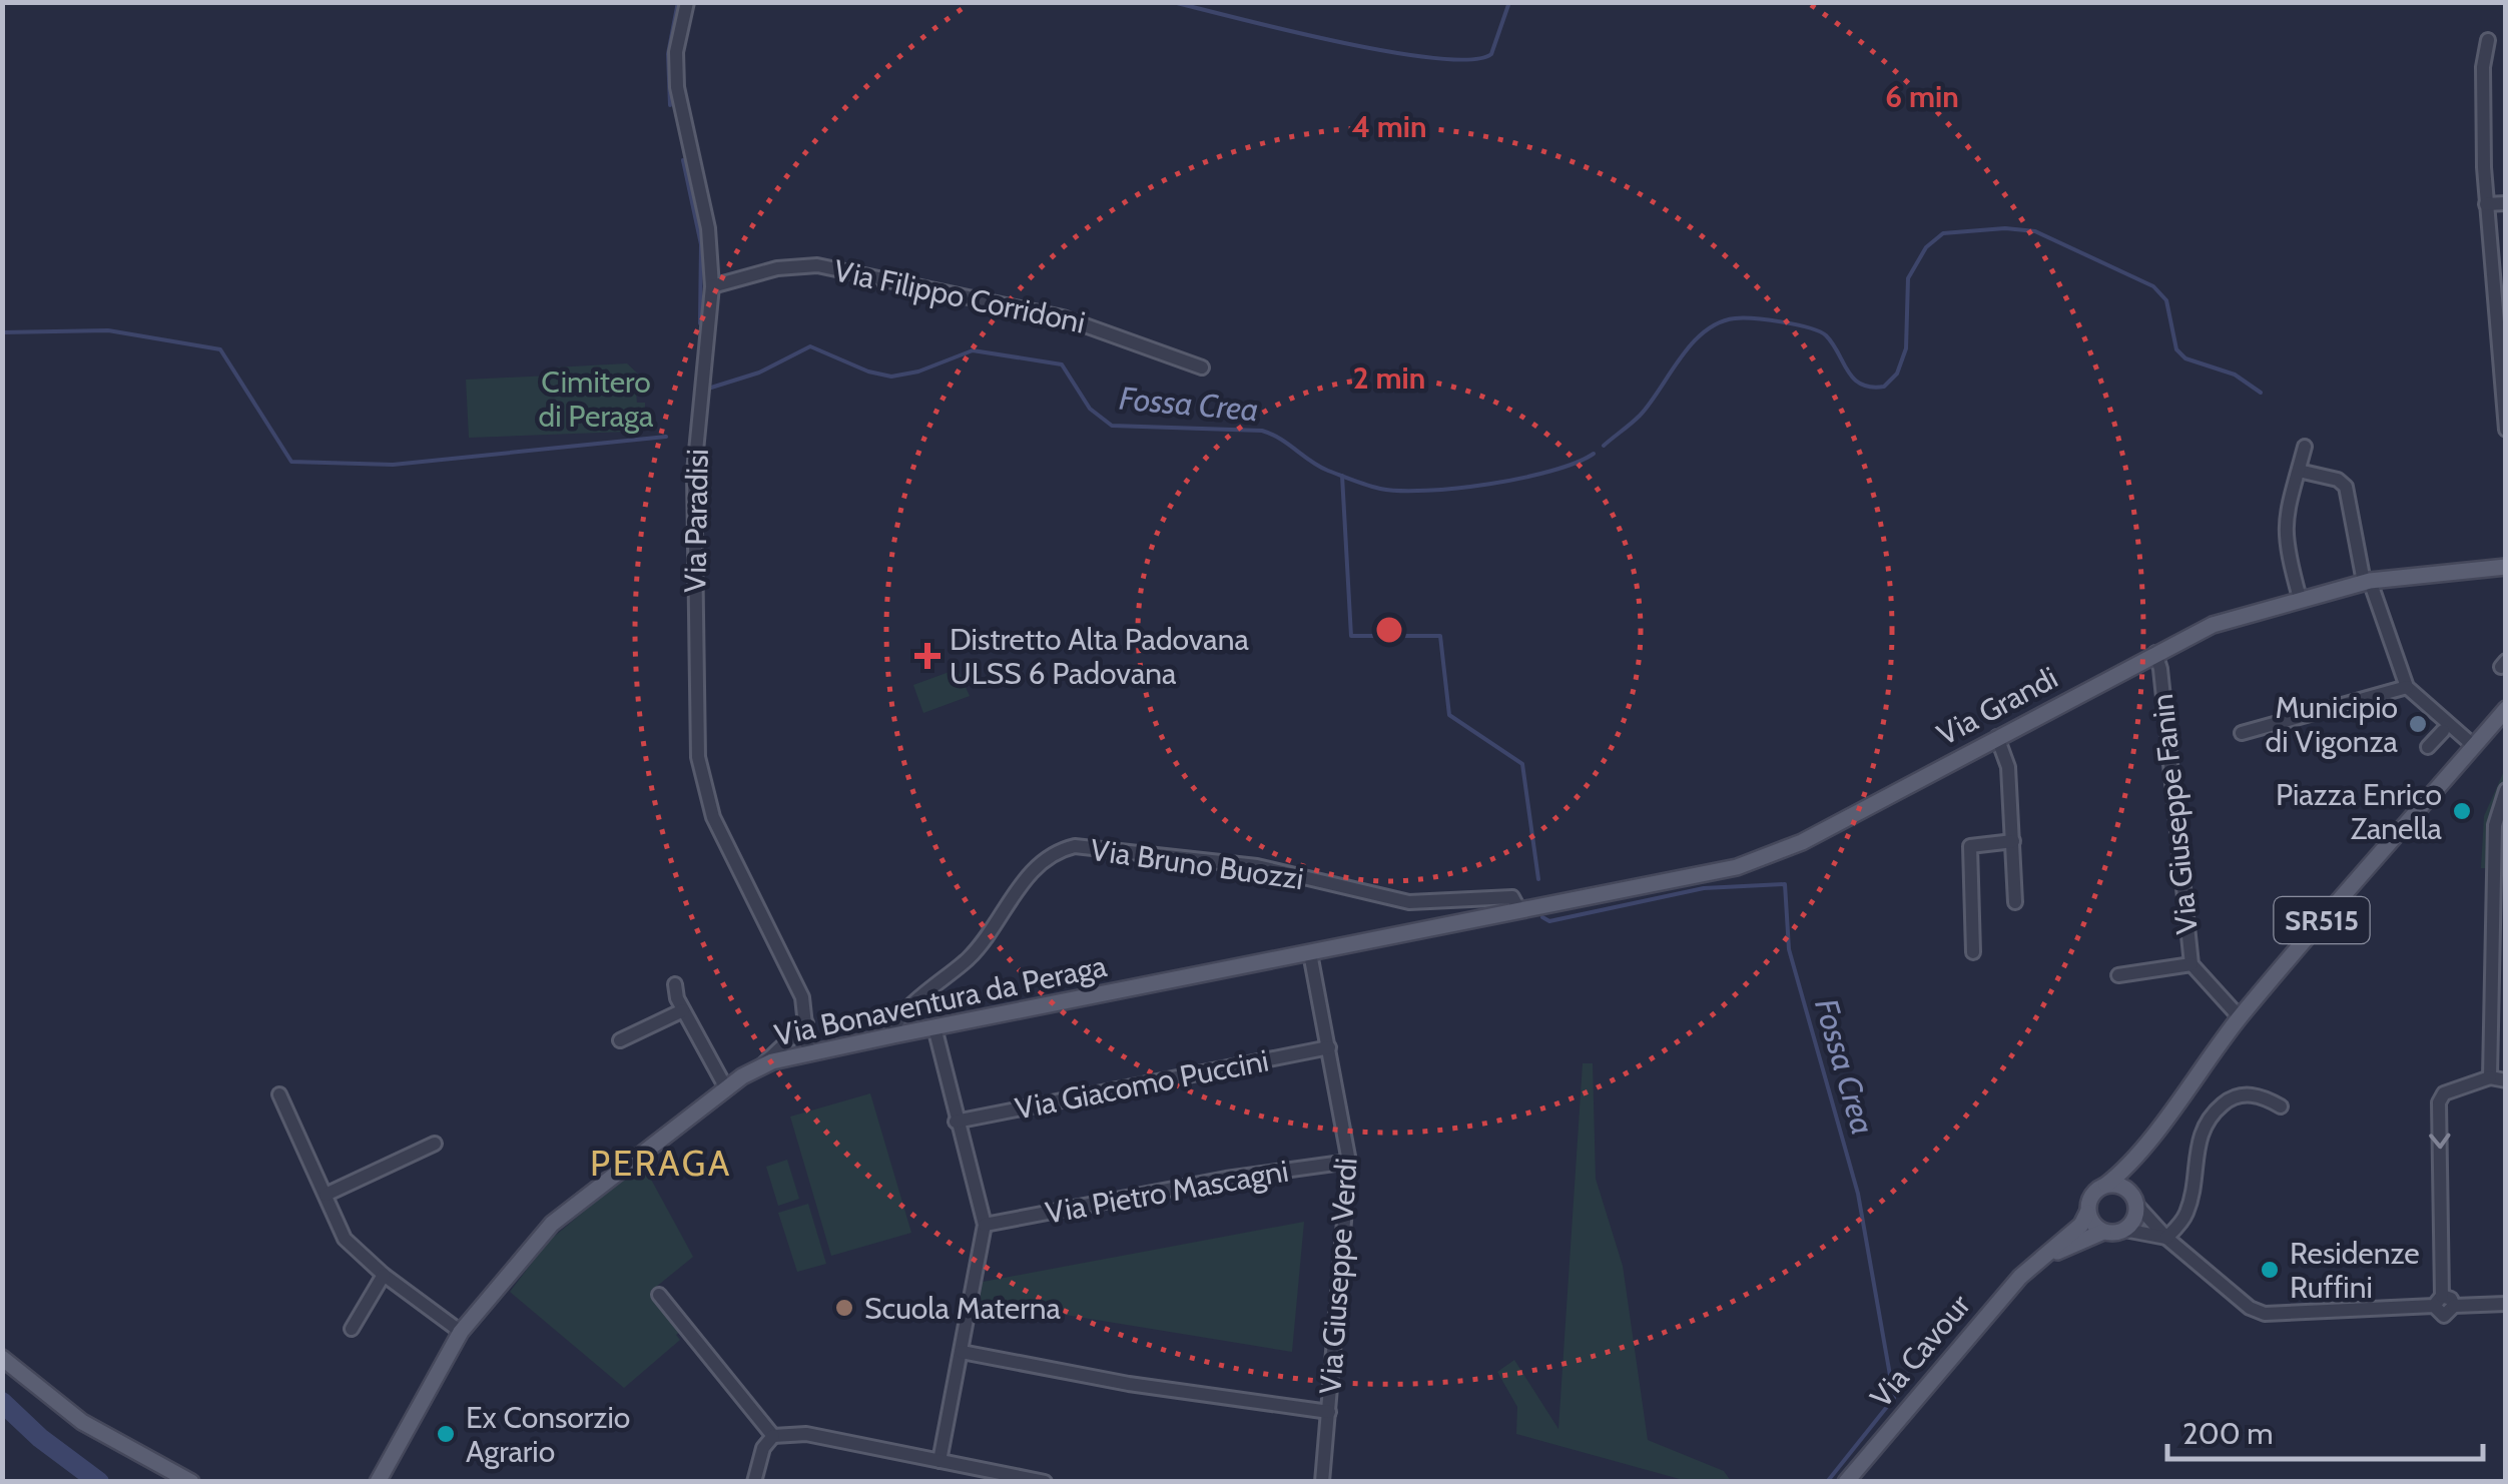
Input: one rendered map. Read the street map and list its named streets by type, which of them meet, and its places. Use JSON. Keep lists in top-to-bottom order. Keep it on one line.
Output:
{"streets":{"main road":["Via Grandi","SR515","Via Bonaventura da Peraga","Via Cavour"],"street":["Via Filippo Corridoni","Via Paradisi","Via Giuseppe Fanin","Via Bruno Buozzi","Via Giacomo Puccini","Via Pietro Mascagni","Via Giuseppe Verdi"]},"crossings":[["Via Filippo Corridoni","Via Paradisi"],["Via Paradisi","Via Bonaventura da Peraga"],["Via Grandi","Via Giuseppe Fanin"],["Via Grandi","Via Bruno Buozzi"],["Via Grandi","Via Bonaventura da Peraga"],["Via Giuseppe Fanin","SR515"],["Via Bruno Buozzi","Via Bonaventura da Peraga"],["SR515","Via Cavour"],["Via Bonaventura da Peraga","Via Giuseppe Verdi"],["Via Giacomo Puccini","Via Giuseppe Verdi"],["Via Pietro Mascagni","Via Giuseppe Verdi"]],"districts":["PERAGA"],"water":["Fossa Crea"],"parks":["Cimitero di Peraga"],"places":{"health":["Distretto Alta Padovana ULSS 6 Padovana"],"other":["Municipio di Vigonza","Piazza Enrico Zanella","Residenze Ruffini","Scuola Materna","Ex Consorzio Agrario"]},"scale_bar":"200 m","rings":["6 min","4 min","2 min"]}
